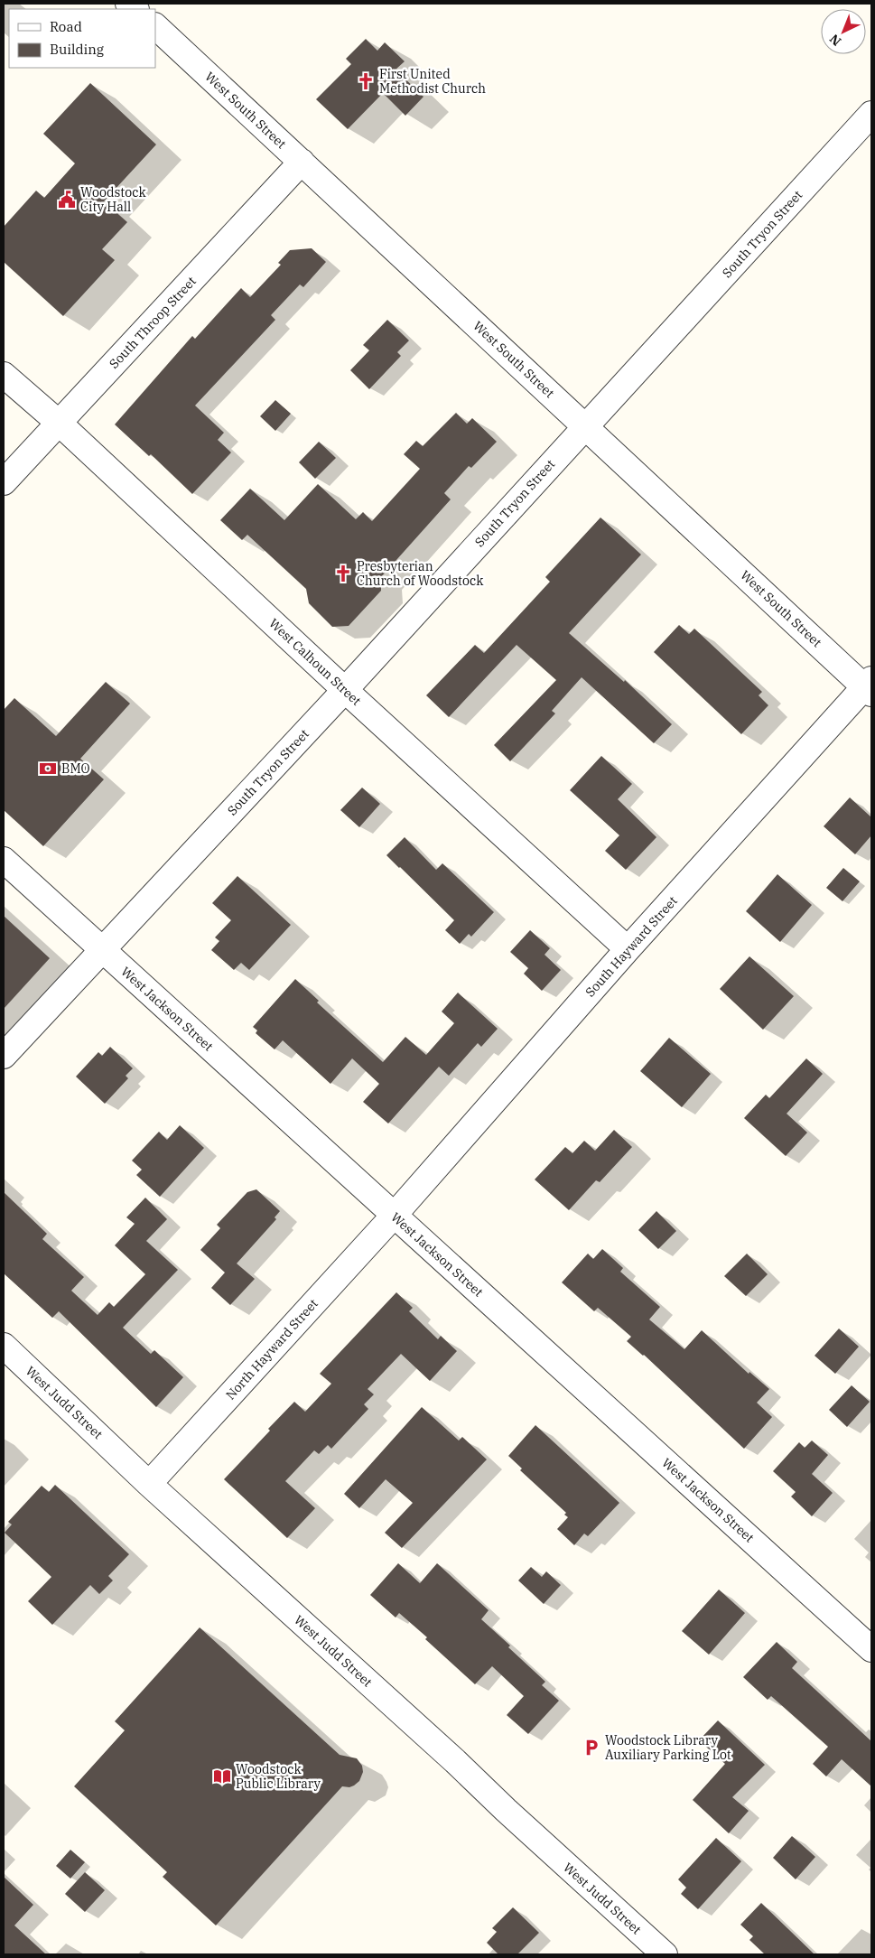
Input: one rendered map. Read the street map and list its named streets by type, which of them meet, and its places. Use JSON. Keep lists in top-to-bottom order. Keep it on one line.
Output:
{"streets":{"street":["West South Street","South Tryon Street","South Throop Street","West Calhoun Street","South Hayward Street","West Jackson Street","North Hayward Street","West Judd Street"]},"crossings":[["West South Street","South Tryon Street"],["West South Street","South Throop Street"],["West South Street","South Hayward Street"],["South Tryon Street","West Calhoun Street"],["South Tryon Street","West Jackson Street"],["South Throop Street","West Calhoun Street"],["West Calhoun Street","South Hayward Street"],["South Hayward Street","West Jackson Street"],["South Hayward Street","North Hayward Street"],["West Jackson Street","North Hayward Street"],["North Hayward Street","West Judd Street"]],"places":{"church":["First United Methodist Church","Presbyterian Church of Woodstock"],"public building":["Woodstock City Hall"],"bank":["BMO"],"parking":["Woodstock Library Auxiliary Parking Lot"],"library":["Woodstock Public Library"]},"legend":["Road","Building"],"north":"bottom left"}
